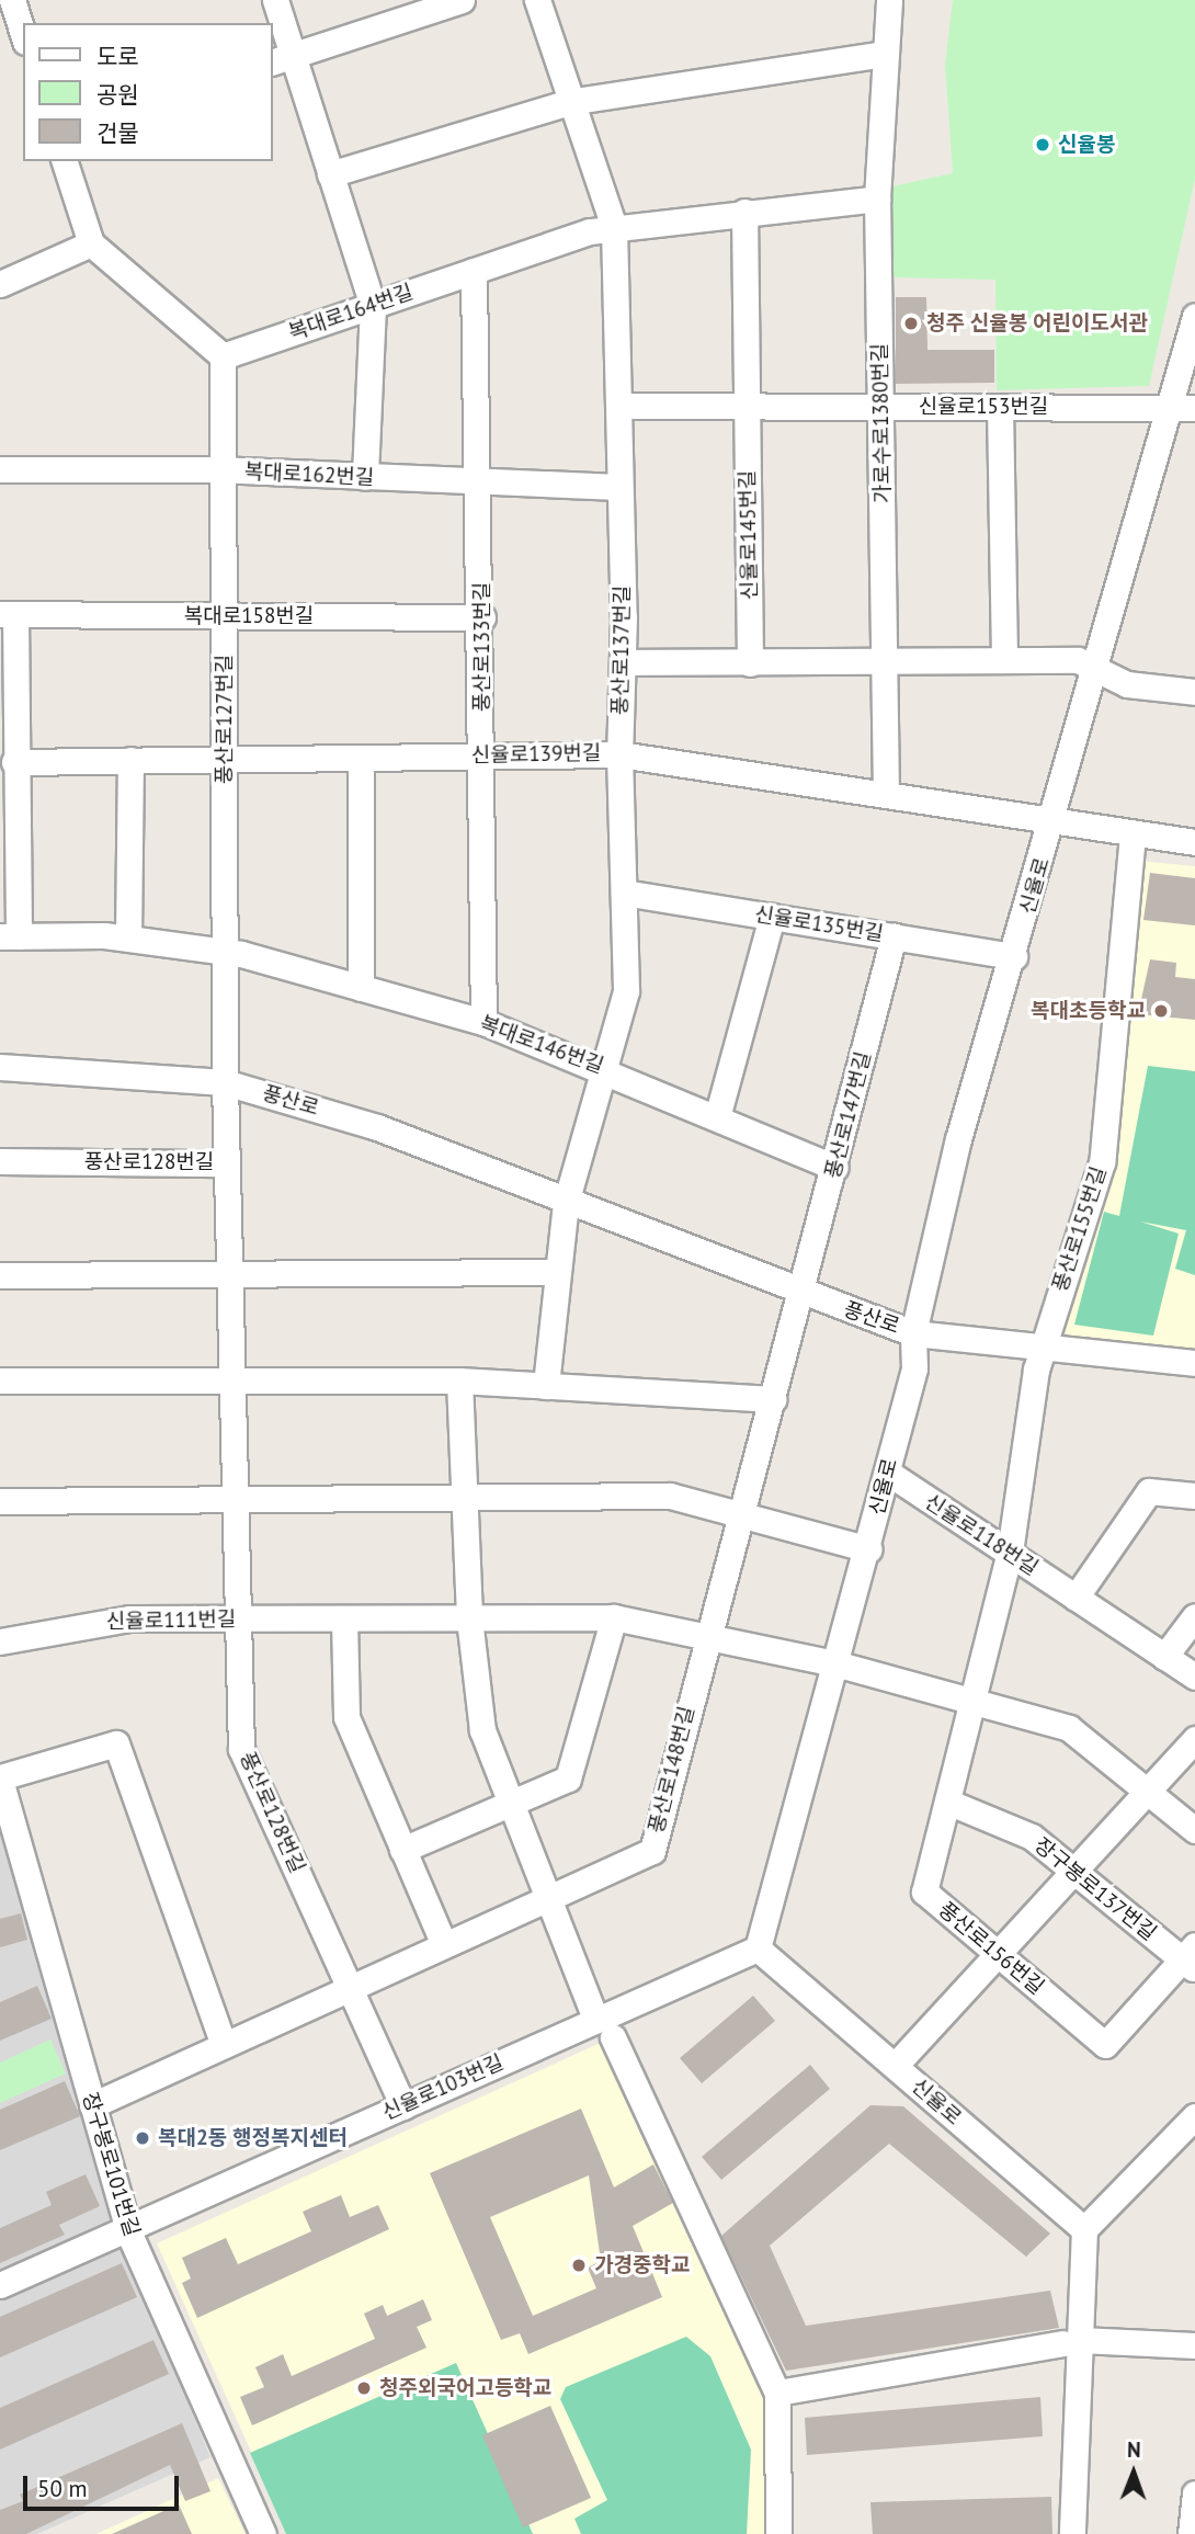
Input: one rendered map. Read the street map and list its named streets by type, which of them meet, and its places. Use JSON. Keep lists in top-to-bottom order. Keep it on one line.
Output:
{"streets":{"street":["복대로164번길","신율로153번길","가로수로1380번길","복대로162번길","신율로145번길","복대로158번길","풍산로133번길","풍산로137번길","풍산로127번길","신율로139번길","신율로","신율로135번길","복대로146번길","풍산로","풍산로147번길","풍산로128번길","풍산로155번길","신율로118번길","신율로111번길","풍산로148번길","장구봉로137번길","풍산로156번길","신율로103번길","장구봉로101번길"]},"crossings":[["복대로164번길","가로수로1380번길"],["복대로164번길","풍산로133번길"],["복대로164번길","풍산로137번길"],["복대로164번길","풍산로127번길"],["신율로153번길","가로수로1380번길"],["신율로153번길","신율로145번길"],["신율로153번길","풍산로137번길"],["신율로153번길","신율로"],["가로수로1380번길","신율로139번길"],["복대로162번길","풍산로133번길"],["복대로162번길","풍산로137번길"],["복대로162번길","풍산로127번길"],["복대로158번길","풍산로133번길"],["복대로158번길","풍산로127번길"],["복대로158번길","신율로139번길"],["복대로158번길","복대로146번길"],["풍산로133번길","신율로139번길"],["풍산로133번길","복대로146번길"],["풍산로137번길","신율로139번길"],["풍산로137번길","신율로135번길"],["풍산로137번길","복대로146번길"],["풍산로137번길","풍산로"],["풍산로127번길","신율로139번길"],["풍산로127번길","복대로146번길"],["풍산로127번길","풍산로"],["풍산로127번길","풍산로128번길"],["신율로139번길","신율로"],["신율로139번길","복대로146번길"],["신율로139번길","풍산로155번길"],["신율로","신율로135번길"],["신율로","풍산로"],["신율로","신율로118번길"],["신율로","신율로111번길"],["신율로","신율로103번길"],["신율로135번길","풍산로147번길"],["복대로146번길","풍산로147번길"],["풍산로","풍산로147번길"],["풍산로","풍산로128번길"],["풍산로","풍산로155번길"],["풍산로","풍산로148번길"],["풍산로","풍산로156번길"],["풍산로147번길","풍산로148번길"],["풍산로128번길","신율로111번길"],["풍산로128번길","풍산로148번길"],["풍산로128번길","신율로103번길"],["풍산로155번길","풍산로156번길"],["신율로118번길","풍산로156번길"],["신율로111번길","풍산로148번길"],["신율로111번길","풍산로156번길"],["풍산로148번길","장구봉로101번길"],["장구봉로137번길","풍산로156번길"],["신율로103번길","장구봉로101번길"]],"places":["신율봉","청주 신율봉 어린이도서관","복대초등학교","복대2동 행정복지센터","가경중학교","청주외국어고등학교"],"legend":["도로","공원","건물"],"scale_bar":"50 m","north":"top"}
